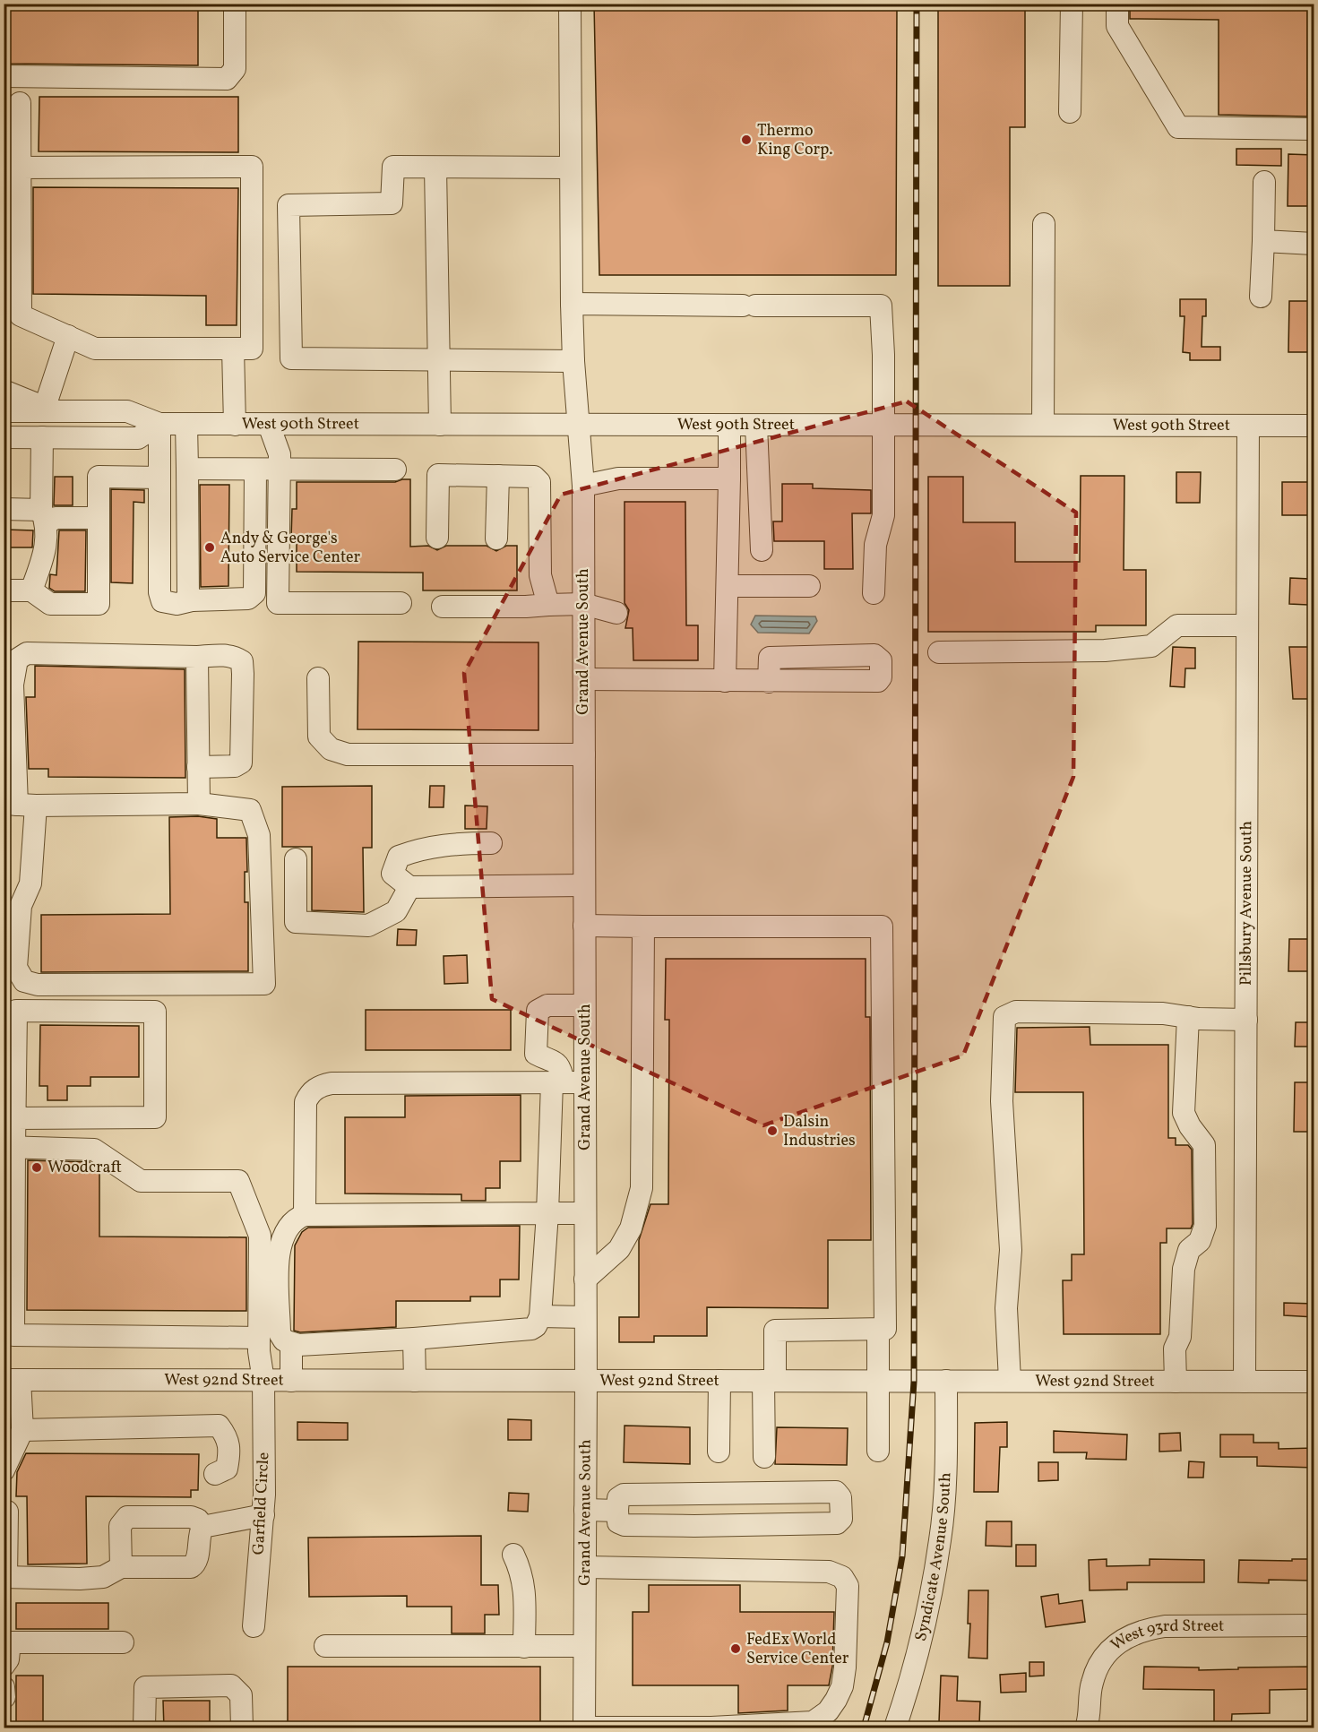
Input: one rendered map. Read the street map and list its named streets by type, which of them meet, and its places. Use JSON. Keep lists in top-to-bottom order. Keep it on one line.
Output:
{"streets":{"street":["West 90th Street","Grand Avenue South","Pillsbury Avenue South","West 92nd Street","Garfield Circle","Syndicate Avenue South","West 93rd Street"]},"crossings":[["West 90th Street","Grand Avenue South"],["West 90th Street","Pillsbury Avenue South"],["Grand Avenue South","West 92nd Street"],["Pillsbury Avenue South","West 92nd Street"],["West 92nd Street","Garfield Circle"],["West 92nd Street","Syndicate Avenue South"]],"places":["Thermo King Corp.","Andy & George's Auto Service Center","Dalsin Industries","Woodcraft","FedEx World Service Center"]}
